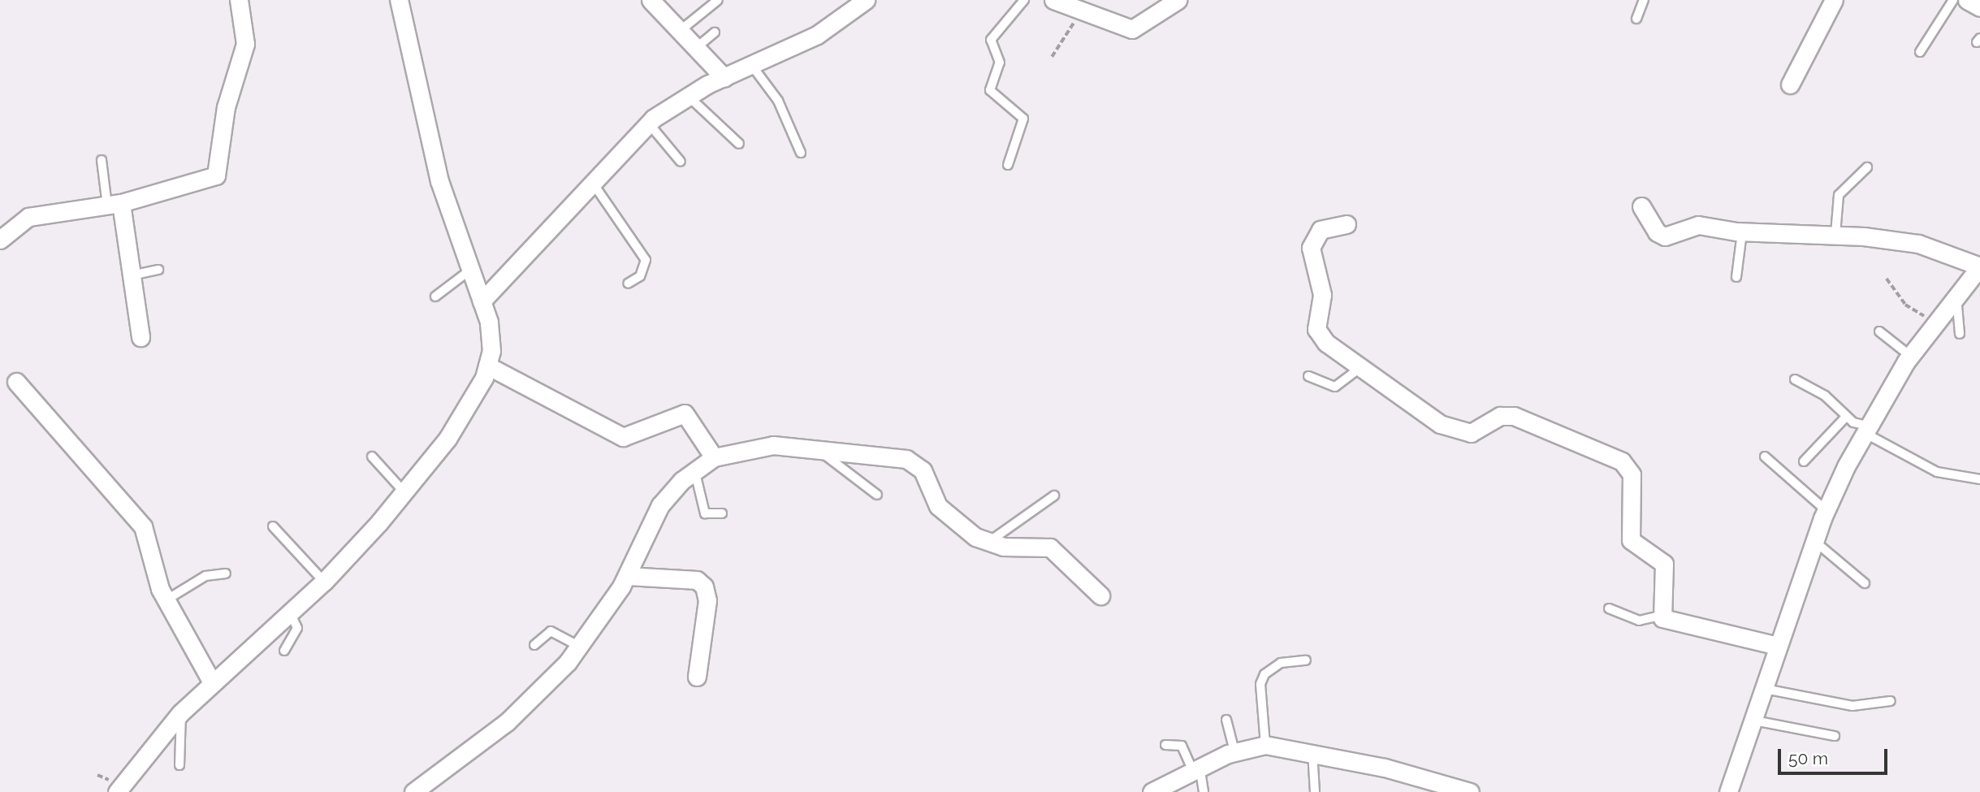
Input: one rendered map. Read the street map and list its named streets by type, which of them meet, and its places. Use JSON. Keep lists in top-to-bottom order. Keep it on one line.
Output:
{"scale_bar":"50 m"}
